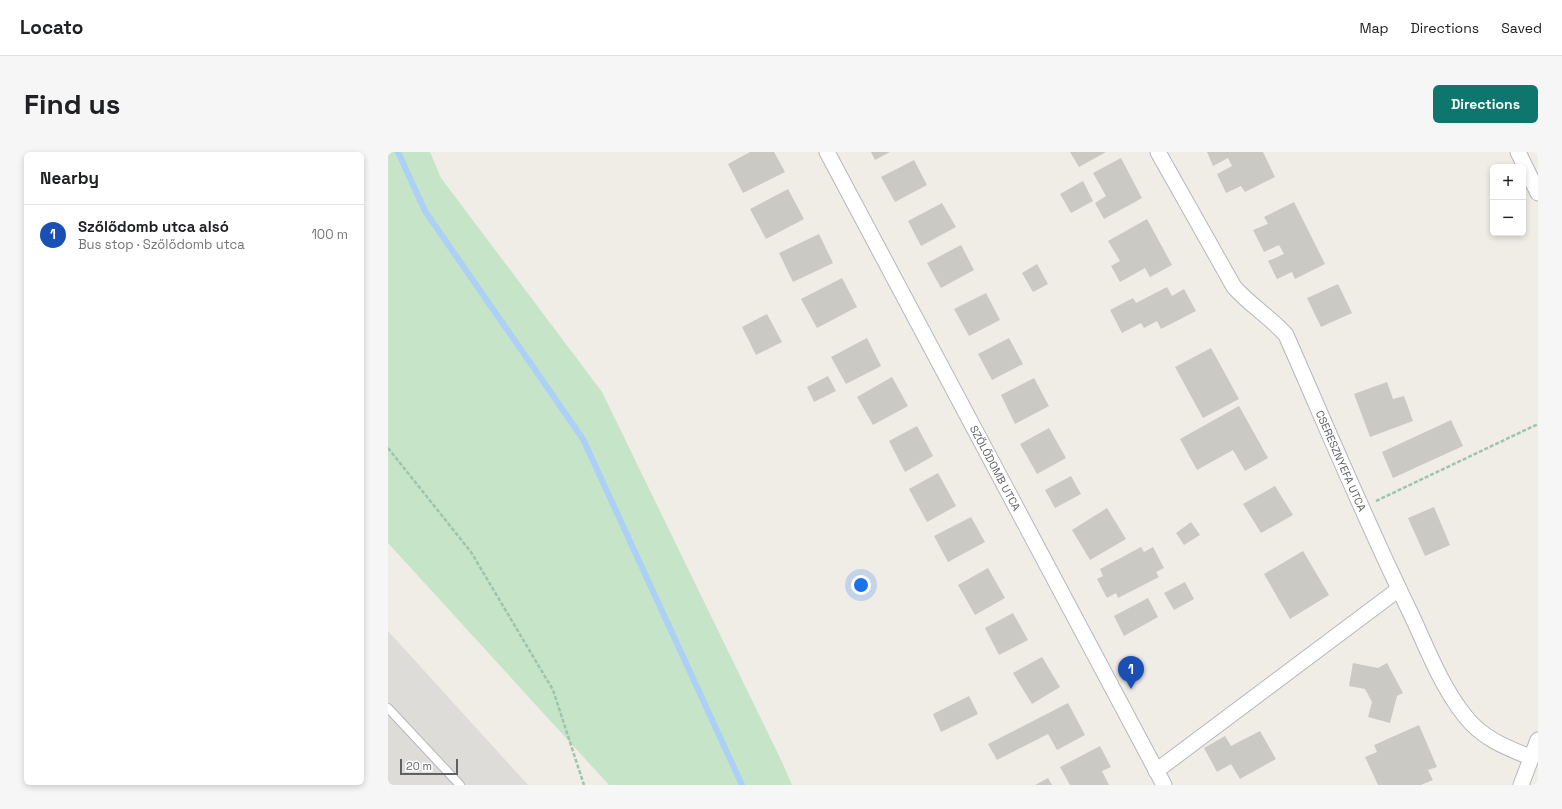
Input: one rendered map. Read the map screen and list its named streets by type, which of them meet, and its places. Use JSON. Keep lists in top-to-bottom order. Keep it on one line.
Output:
{"streets":{"street":["CSERESZNYEFA UTCA","SZŐLŐDOMB UTCA"]},"scale_bar":"20 m","page":{"header":"Locato","nav":["Map","Directions","Saved"],"buttons":"Directions","title":"Find us","heading":"Nearby","map_buttons":["+","−"],"list":[{"mark":"1","name":"Szőlődomb utca alsó","note":"Bus stop · Szőlődomb utca","value":"100 m"}],"pins":"1","scale":"20 m"}}
